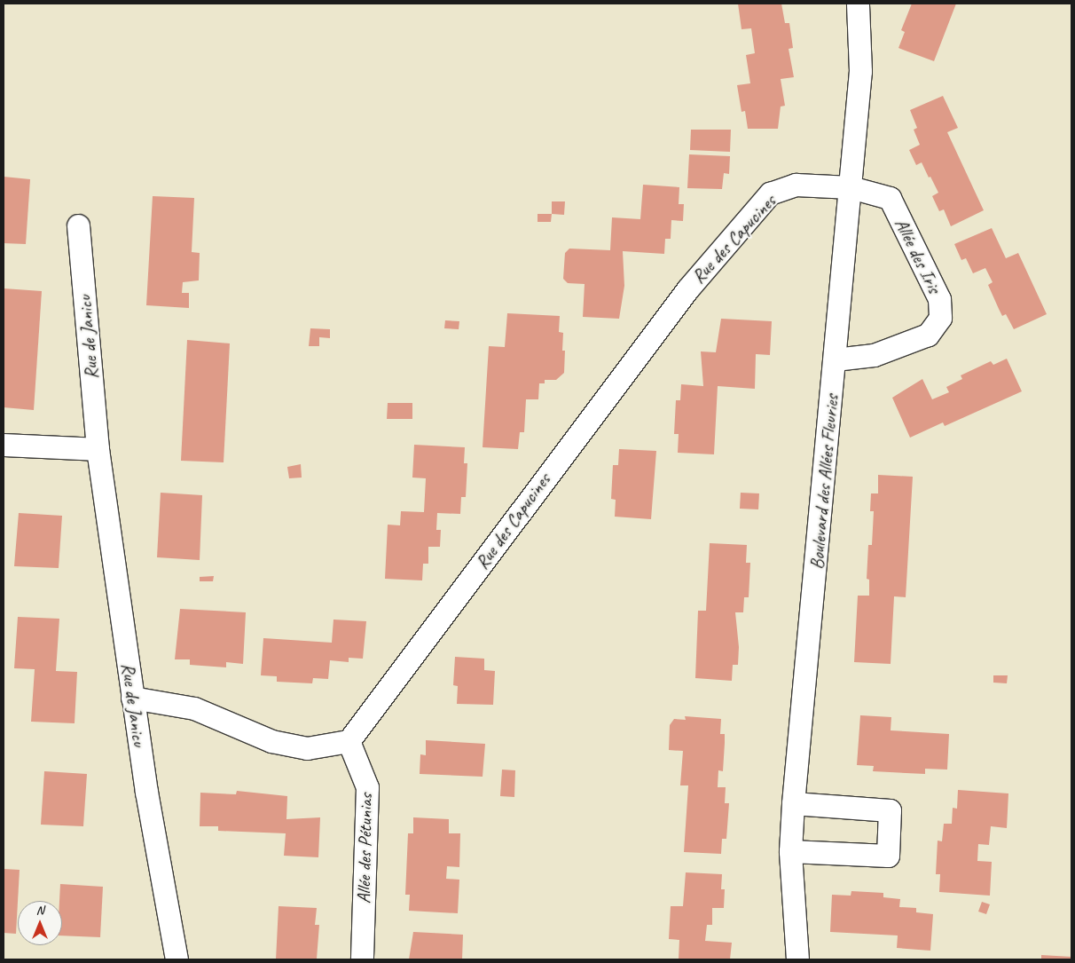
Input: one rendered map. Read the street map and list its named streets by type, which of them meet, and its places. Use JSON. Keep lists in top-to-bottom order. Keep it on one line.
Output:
{"streets":{"street":["Rue des Capucines","Allée des Iris","Rue de Janicu","Boulevard des Allées Fleuries","Allée des Pétunias"]},"crossings":[["Rue des Capucines","Allée des Iris"],["Rue des Capucines","Boulevard des Allées Fleuries"],["Rue des Capucines","Allée des Pétunias"],["Allée des Iris","Boulevard des Allées Fleuries"]],"north":"top"}
